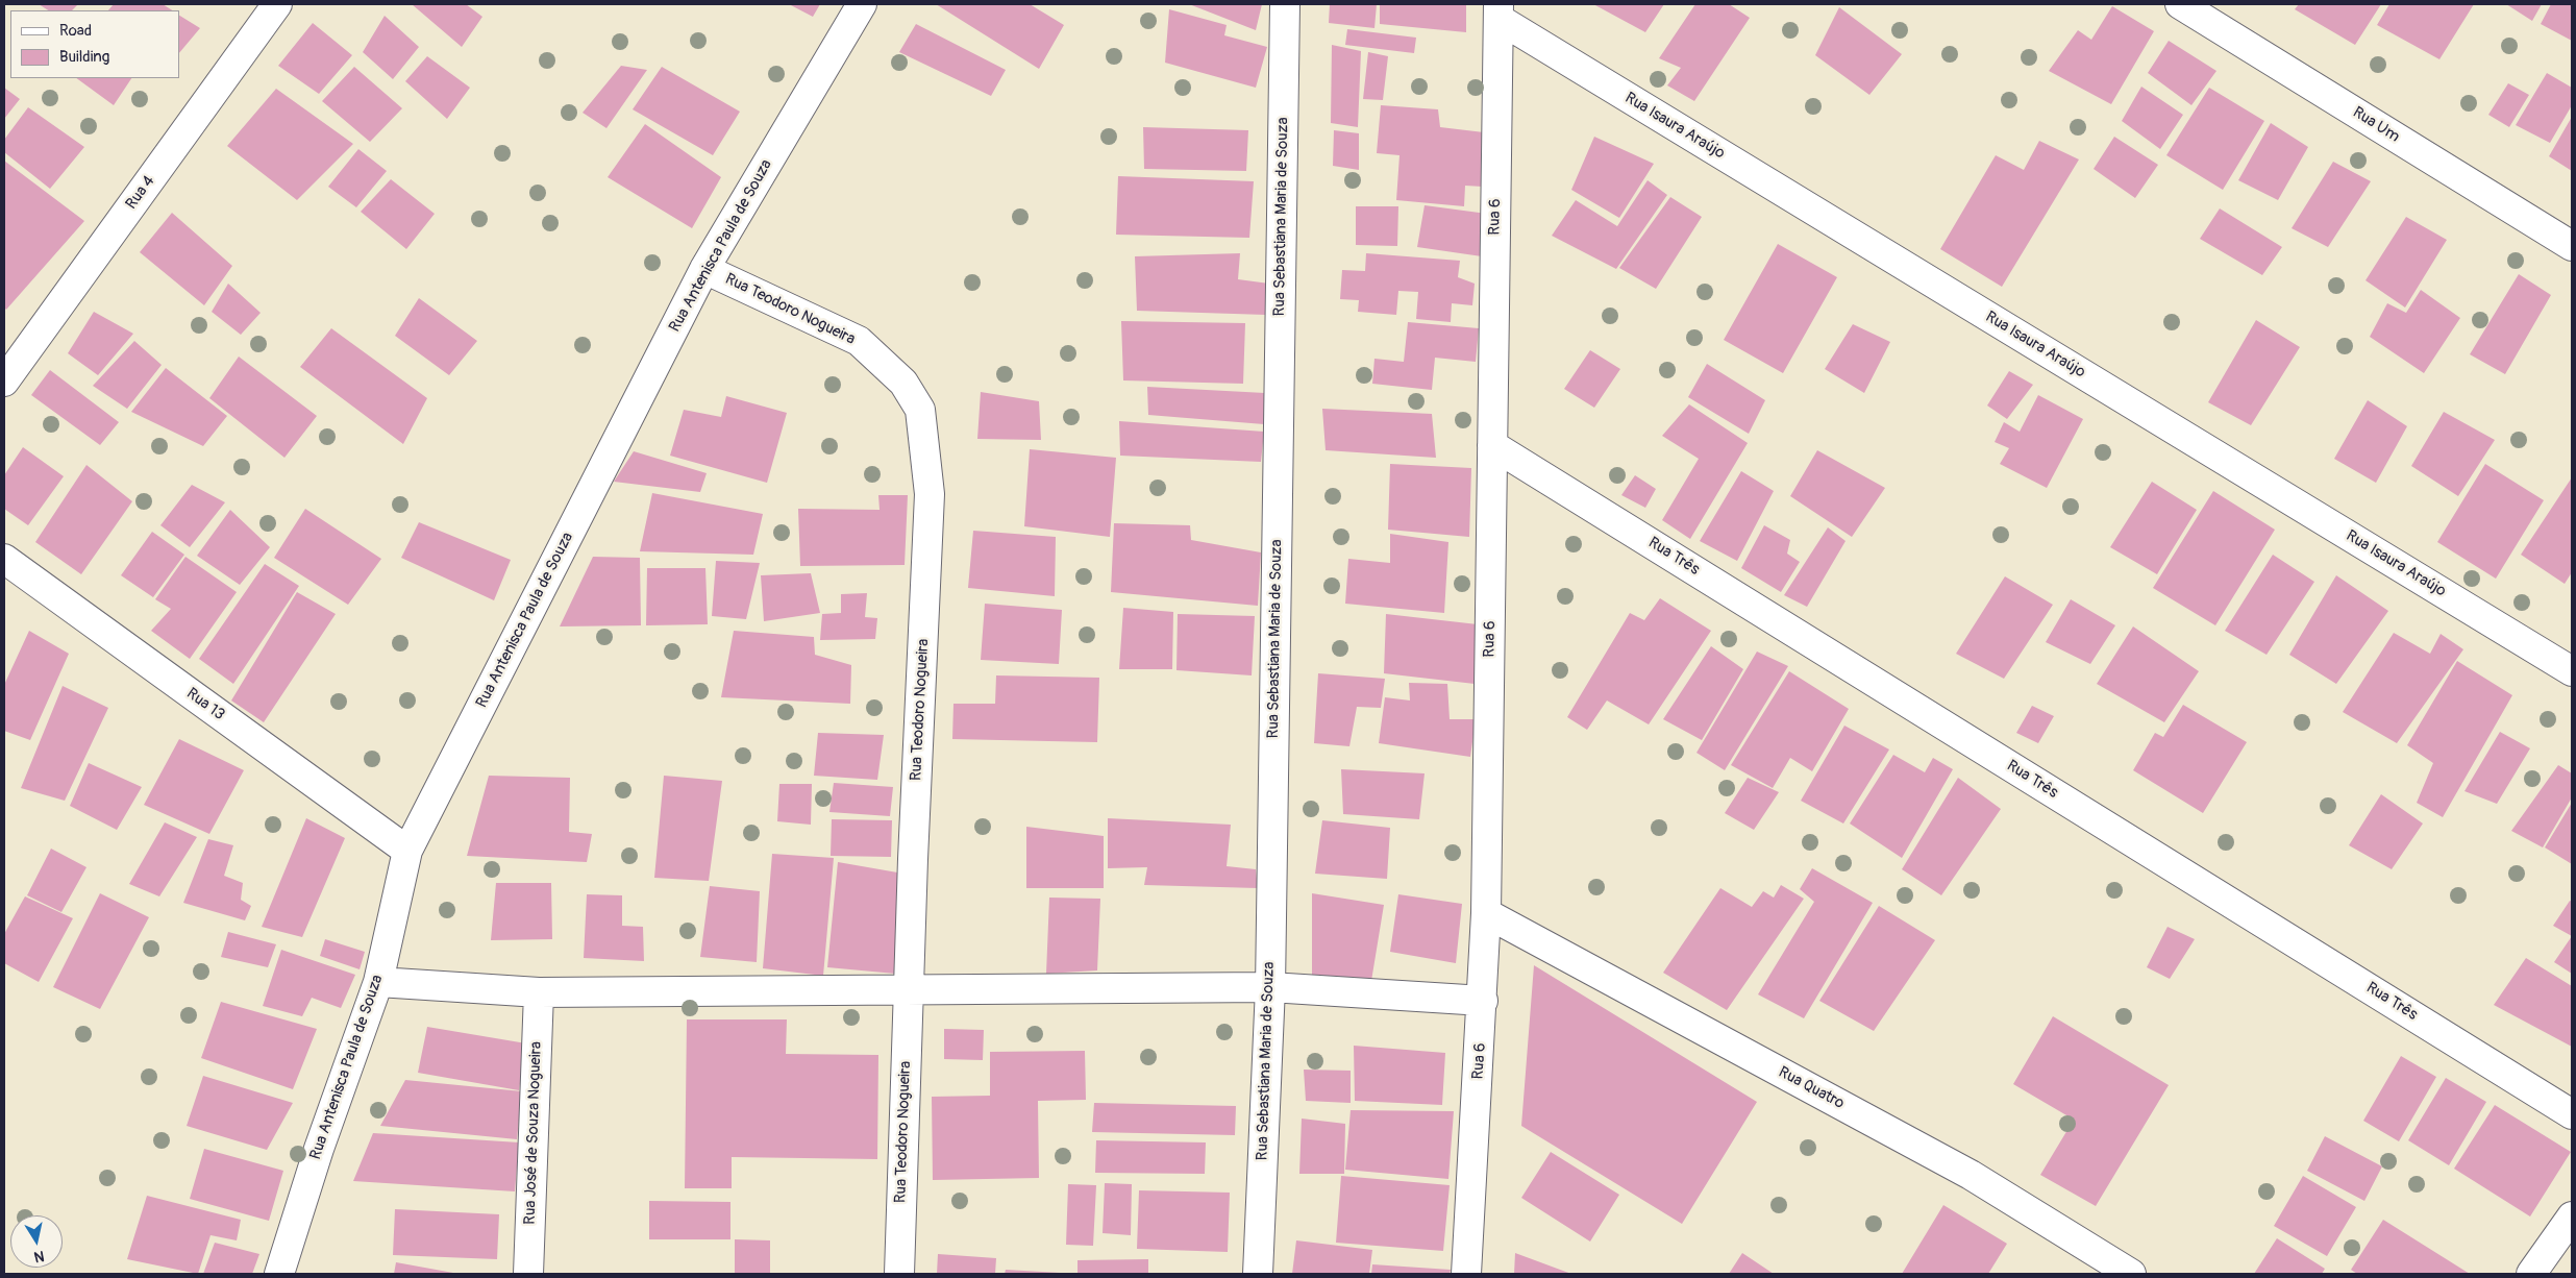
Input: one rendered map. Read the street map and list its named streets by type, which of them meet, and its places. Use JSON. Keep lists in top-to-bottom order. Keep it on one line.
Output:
{"streets":{"street":["Rua Um","Rua Isaura Araújo","Rua 4","Rua Sebastiana Maria de Souza","Rua 6","Rua Antenisca Paula de Souza","Rua Teodoro Nogueira","Rua Três","Rua 13","Rua Quatro","Rua José de Souza Nogueira"]},"crossings":[["Rua Isaura Araújo","Rua 6"],["Rua 6","Rua Três"],["Rua 6","Rua Quatro"],["Rua Antenisca Paula de Souza","Rua Teodoro Nogueira"],["Rua Antenisca Paula de Souza","Rua 13"]],"legend":["Road","Building"],"north":"bottom"}
